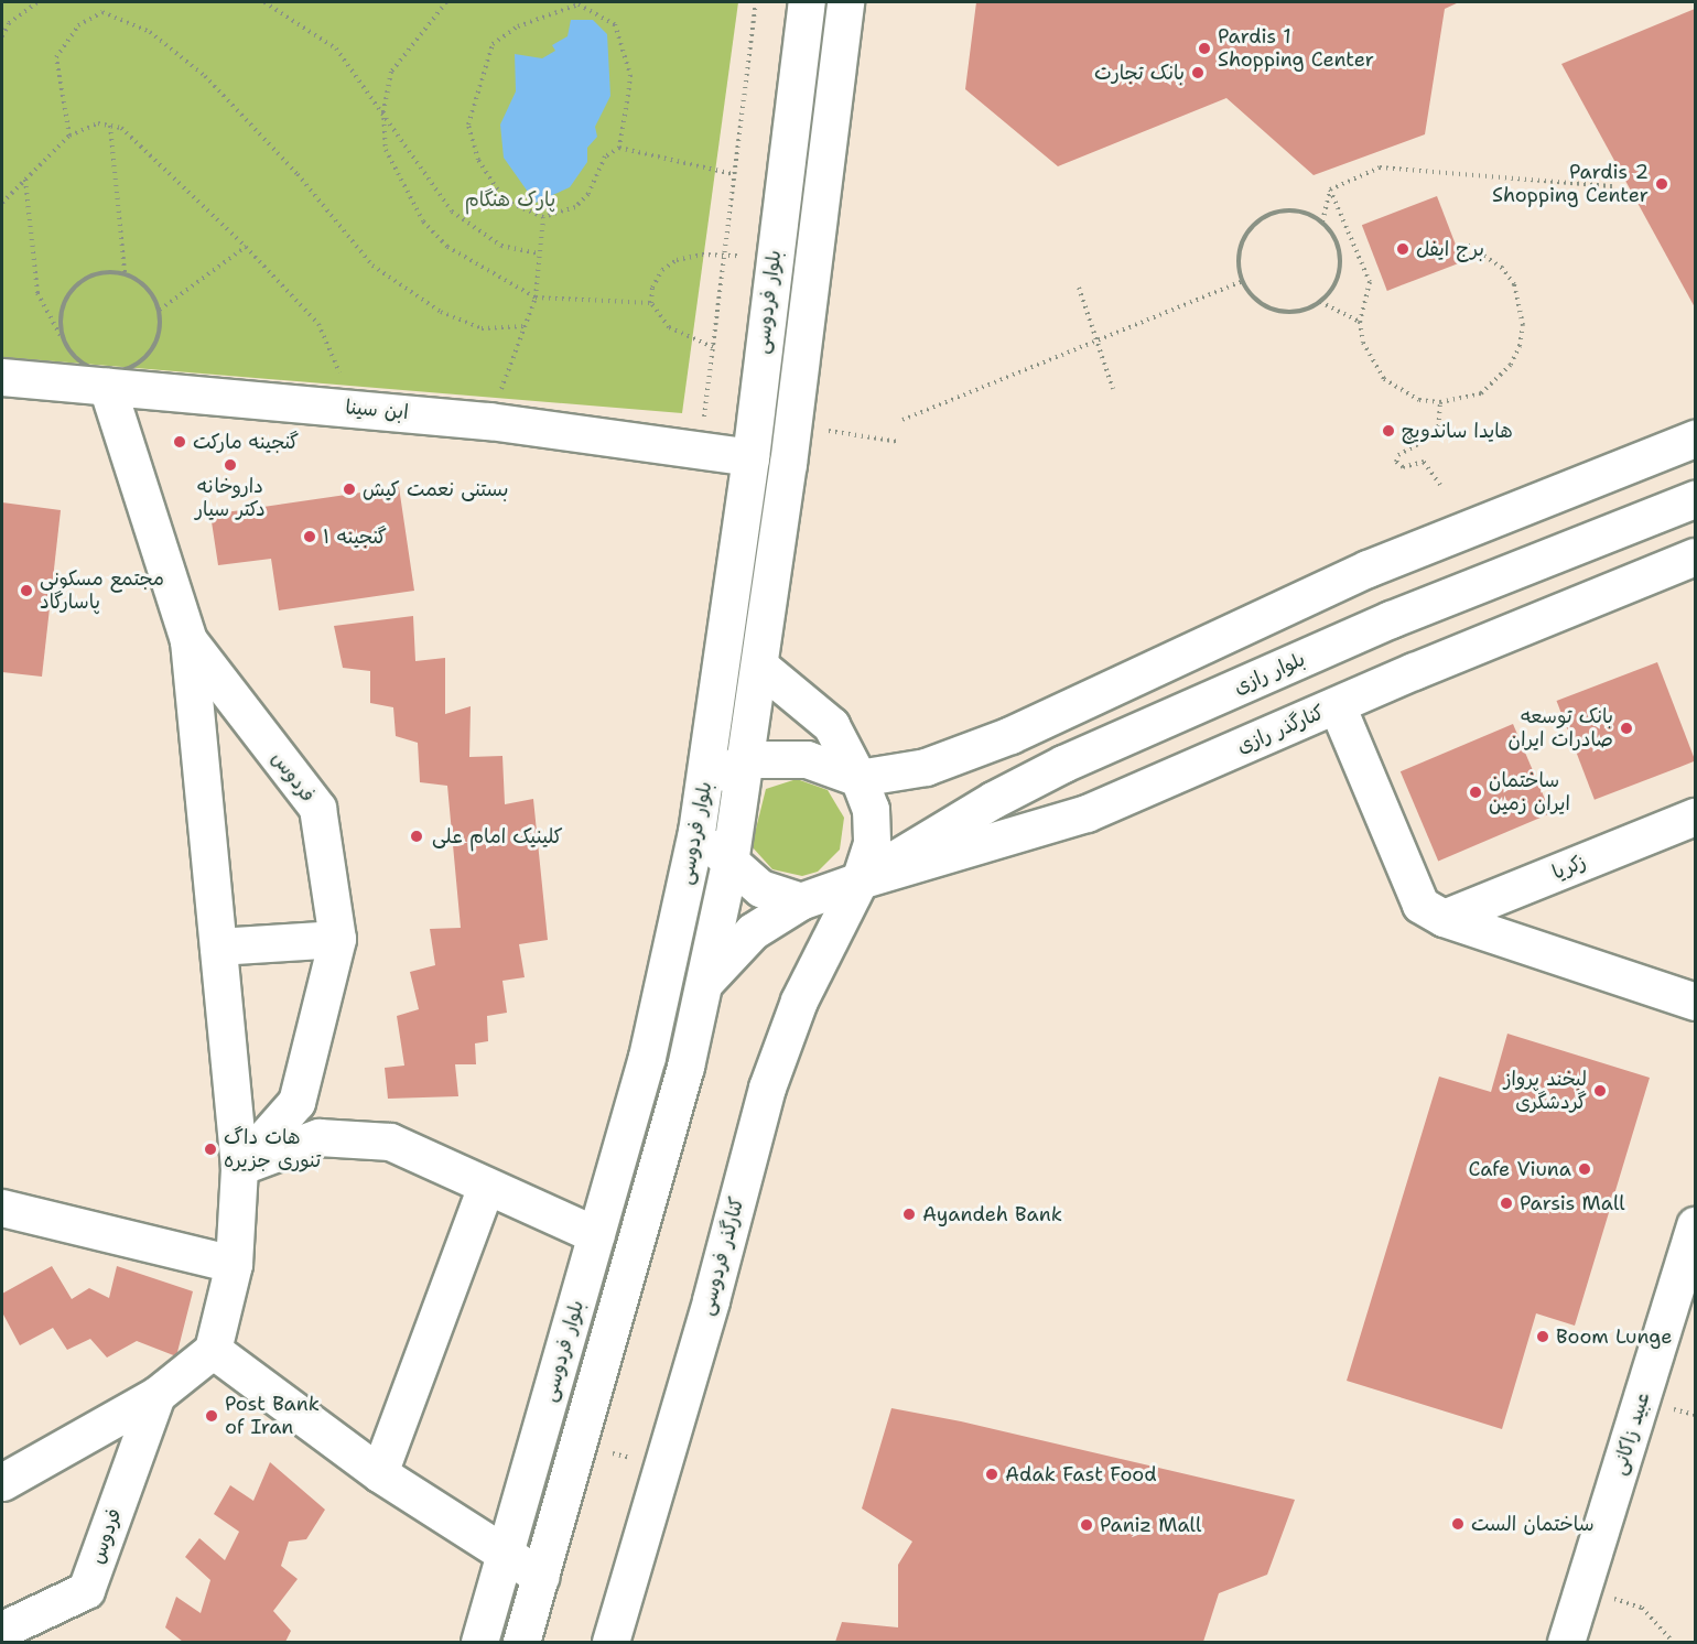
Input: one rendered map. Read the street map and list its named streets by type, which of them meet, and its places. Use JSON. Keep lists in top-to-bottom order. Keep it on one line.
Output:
{"streets":{"street":["بلوار فردوسی","ابن سینا","بلوار رازی","کنارگذر رازی","فردوس","زکریا","کنارگذر فردوسی","عبید زاکانی"]},"crossings":[["بلوار فردوسی","ابن سینا"],["بلوار فردوسی","بلوار رازی"],["بلوار فردوسی","کنارگذر رازی"],["بلوار فردوسی","کنارگذر فردوسی"],["ابن سینا","فردوس"],["بلوار رازی","کنارگذر رازی"],["بلوار رازی","کنارگذر فردوسی"],["کنارگذر رازی","کنارگذر فردوسی"]],"parks":["پارک هنگام"],"places":["Pardis 1 Shopping Center","بانک تجارت","Pardis 2 Shopping Center","برج ایفل","هایدا ساندویچ","گنجینه مارکت","داروخانه دکتر سیار","بستنی نعمت کیش","گنجینه ۱","مجتمع مسکونی پاسارگاد","بانک توسعه صادرات ایران","ساختمان ایران زمین","کلینیک امام علی","لبخند پرواز گردشگری","هات داگ تنورى جزيره","Cafe Viuna","Parsis Mall","Ayandeh Bank","Boom Lunge","Post Bank of Iran","Adak Fast Food","ساختمان الست","Paniz Mall"]}
